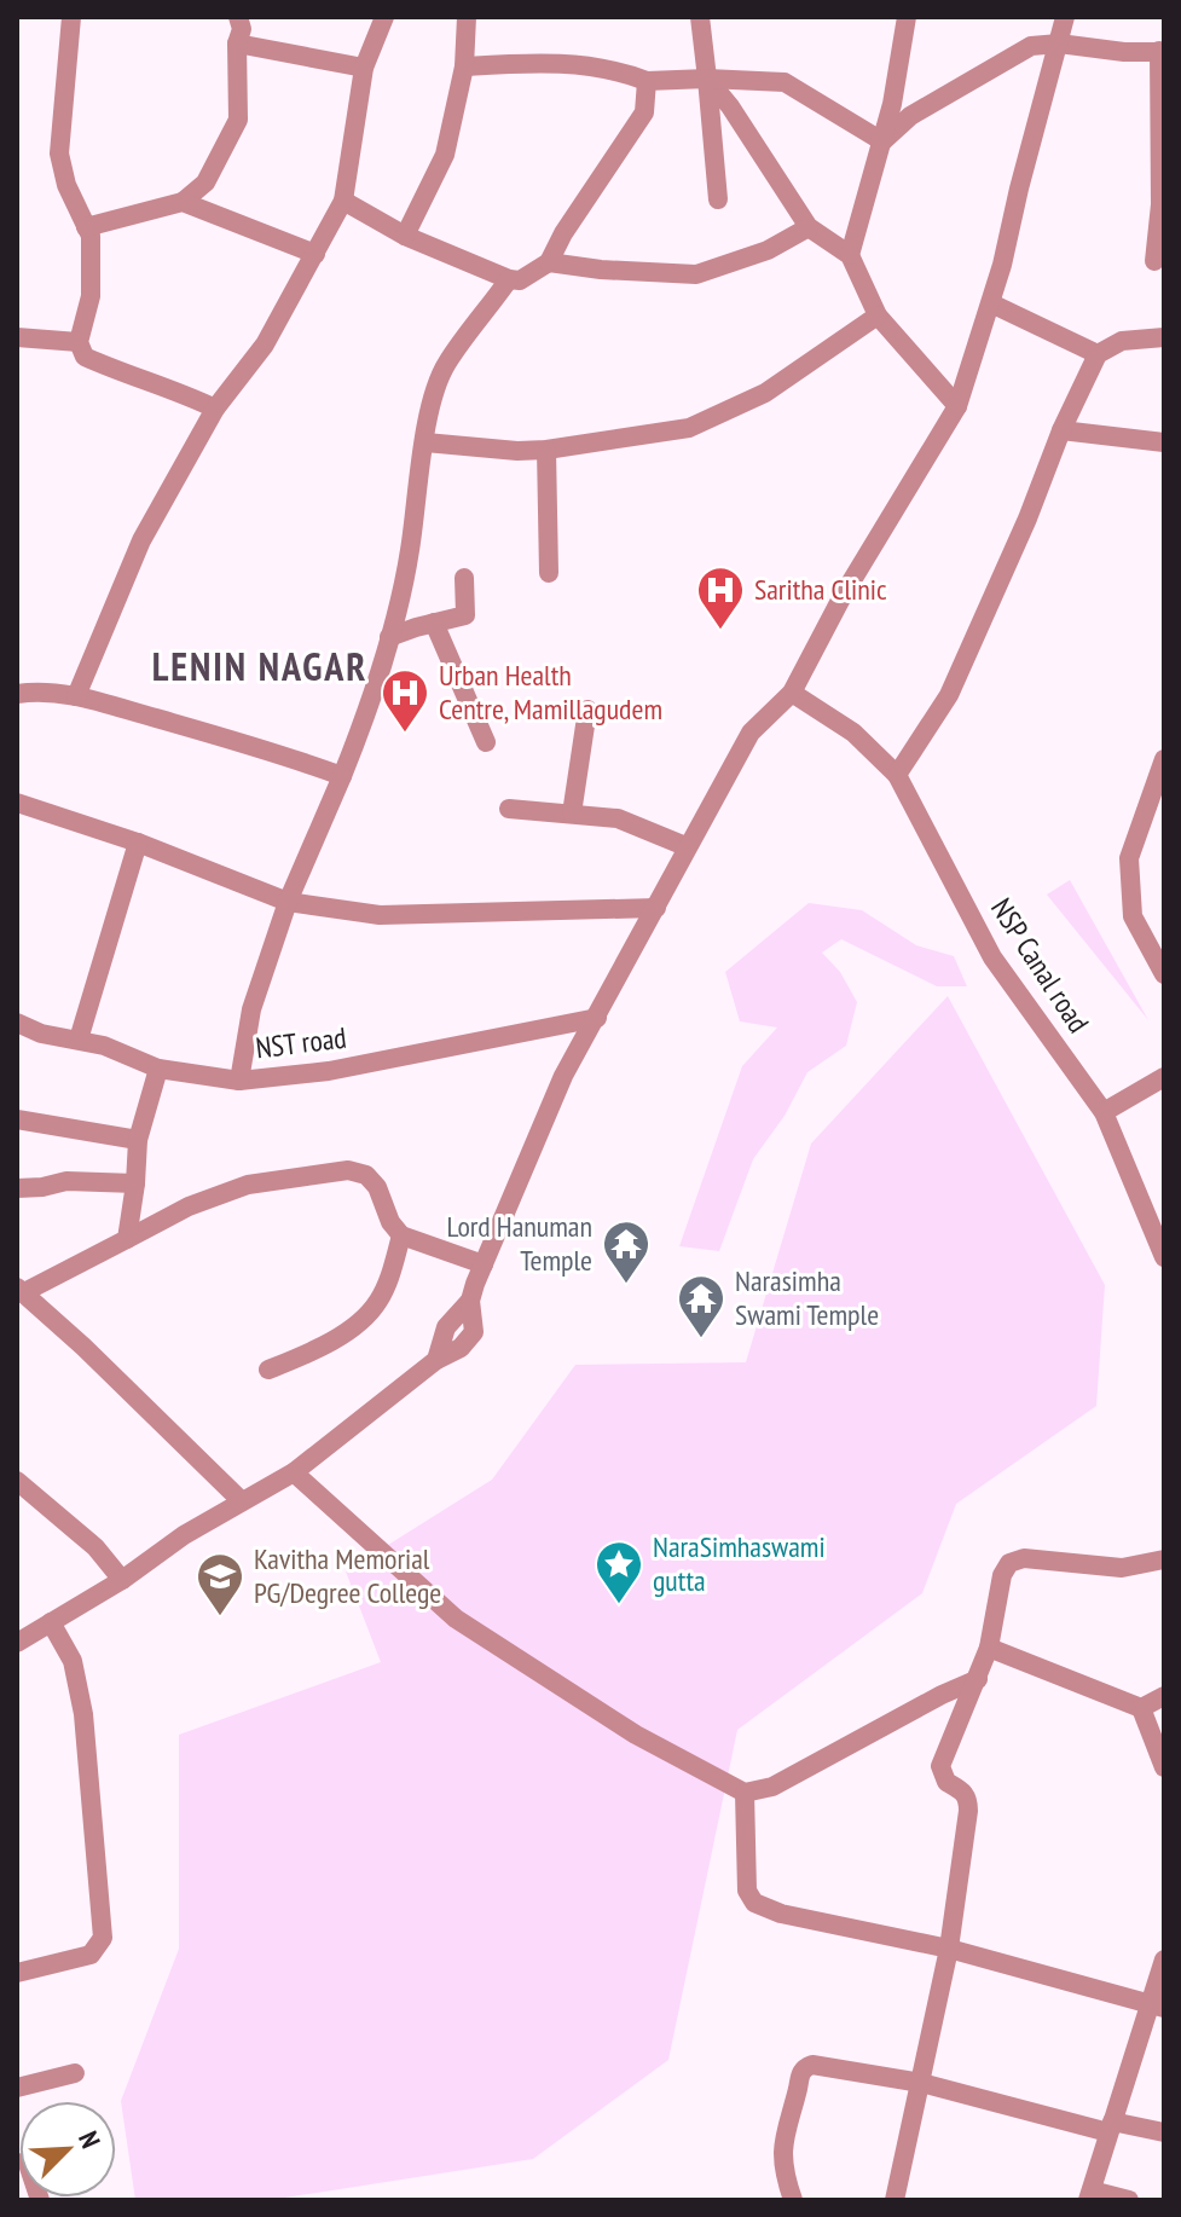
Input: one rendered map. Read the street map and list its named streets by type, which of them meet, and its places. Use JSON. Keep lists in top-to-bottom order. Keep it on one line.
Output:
{"streets":{"street":["NSP Canal road","NST road"]},"districts":["LENIN NAGAR"],"places":{"hospital":["Saritha Clinic","Urban Health Centre, Mamillagudem"],"temple":["Lord Hanuman Temple","Narasimha Swami Temple"],"place":["NaraSimhaswami gutta"],"school or university":["Kavitha Memorial PG/Degree College"]},"north":"top right"}
